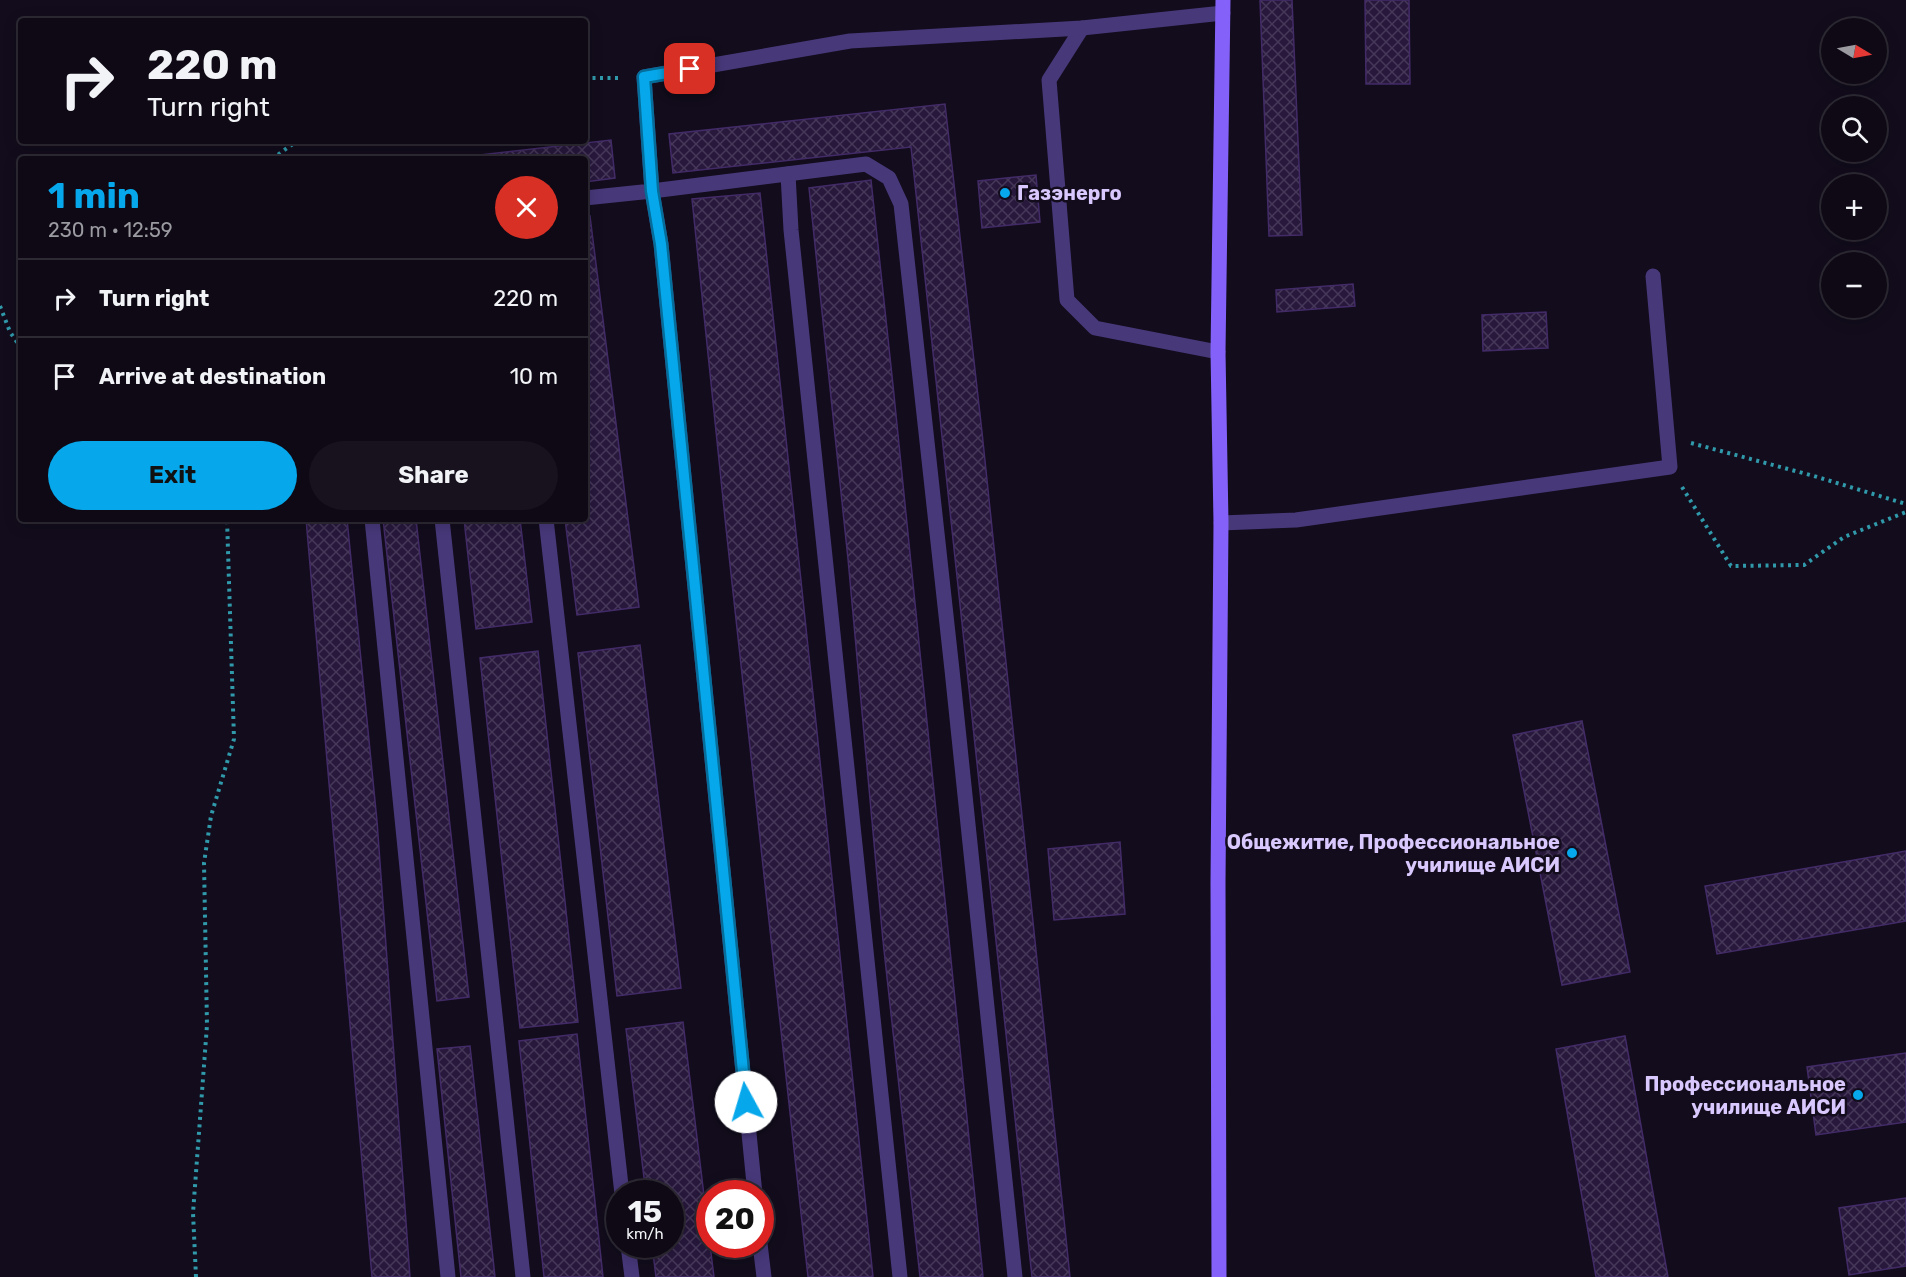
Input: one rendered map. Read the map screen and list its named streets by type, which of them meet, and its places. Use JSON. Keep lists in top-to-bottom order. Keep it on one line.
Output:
{"places":["Газэнерго","Общежитие, Профессиональное училище АИСИ","Профессиональное училище АИСИ"],"north":"right","page":{"map_buttons":["+","−"],"turn":["220 m","Turn right"],"heading":["1 min","230 m · 12:59"],"list":[{"name":"Turn right","value":"220 m"},{"name":"Arrive at destination","value":"10 m"}],"buttons":["Exit","Share"],"speed":"15 km/h","limit":"20"}}
